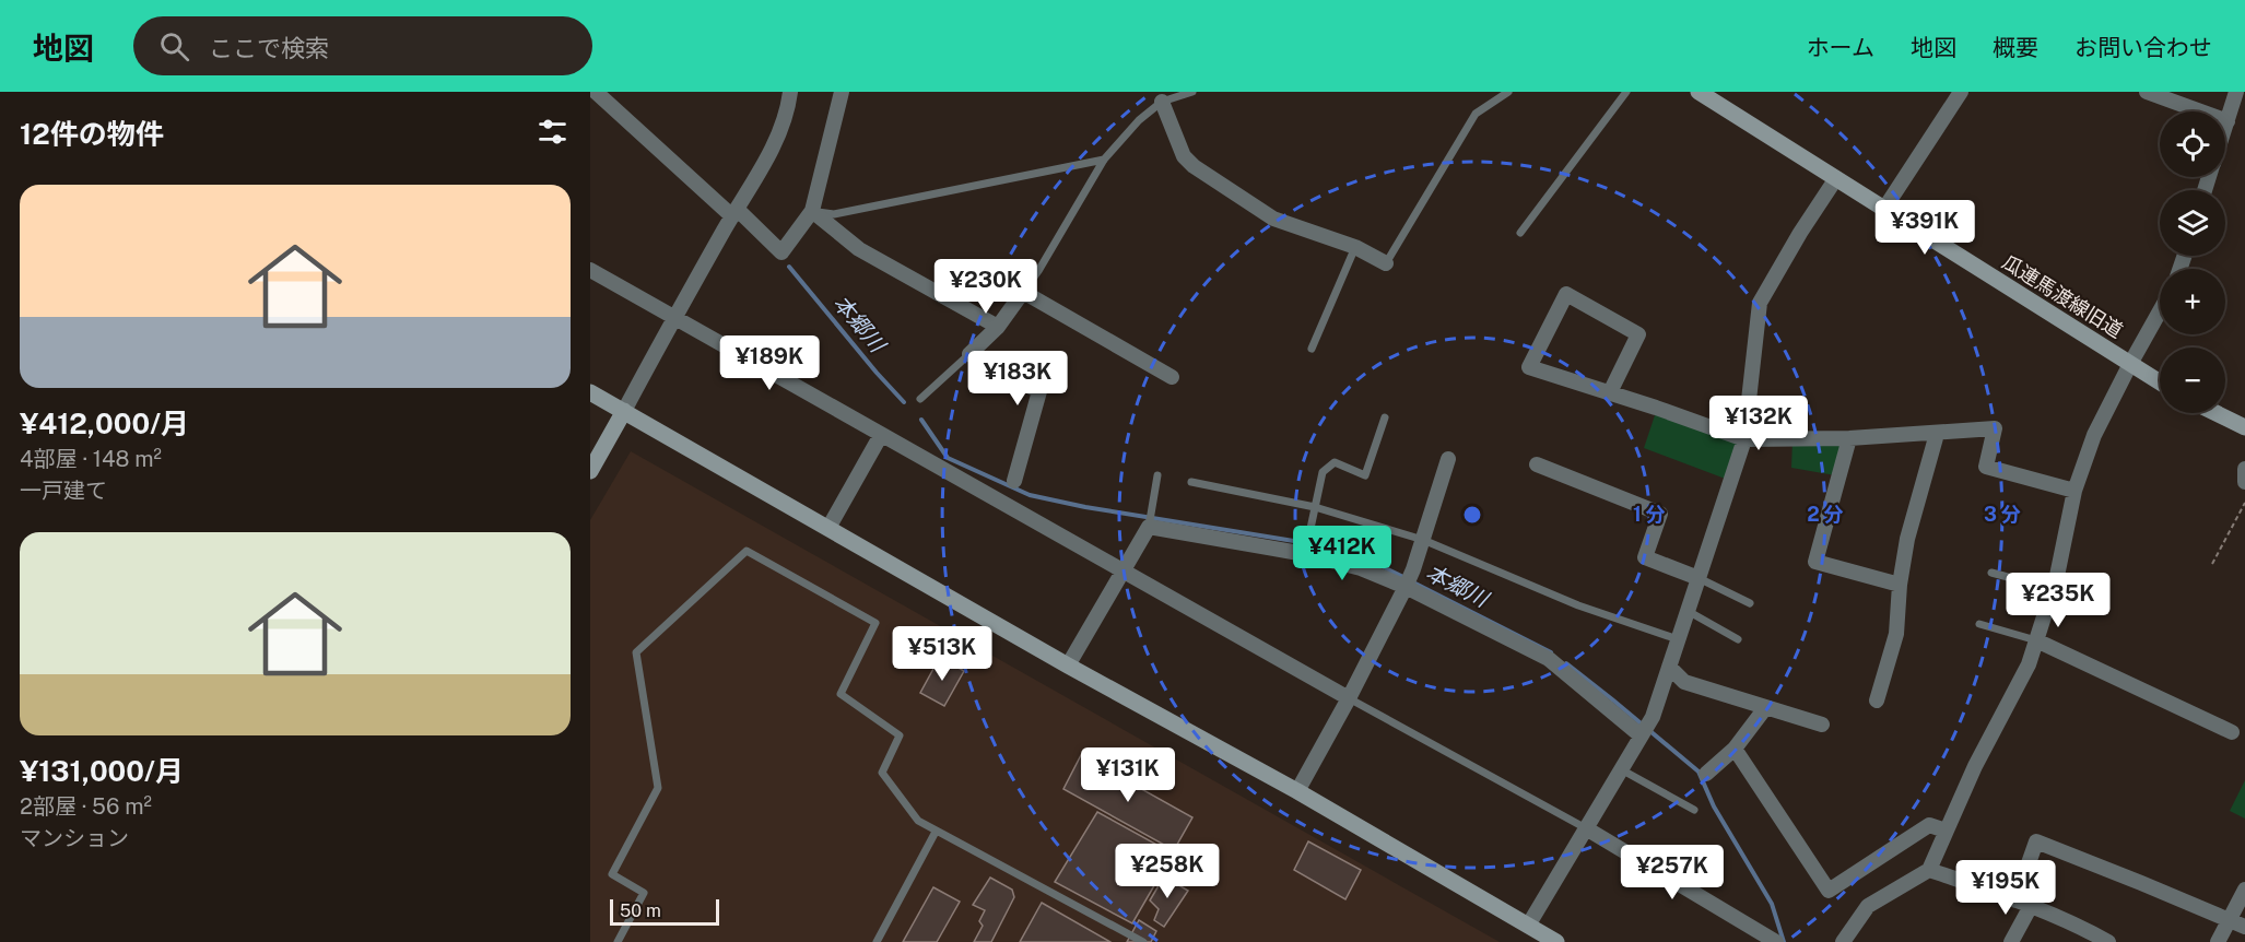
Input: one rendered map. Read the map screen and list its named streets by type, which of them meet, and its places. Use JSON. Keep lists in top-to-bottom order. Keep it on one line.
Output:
{"streets":{"street":["瓜連馬渡線旧道"]},"water":["本郷川"],"scale_bar":"50 m","page":{"header":"地図","search":"ここで検索","nav":["ホーム","地図","概要","お問い合わせ"],"heading":"12件の物件","map_buttons":["+","−"],"list":[{"name":"¥412,000/月","note":"4部屋 · 148 m² · 一戸建て"},{"name":"¥131,000/月","note":"2部屋 · 56 m² · マンション"}],"price":["¥391K","¥230K","¥189K","¥183K","¥132K","¥412K","¥235K","¥513K","¥131K","¥258K","¥257K","¥195K"],"scale":"50 m"},"rings":["1 分","2 分","3 分"]}
